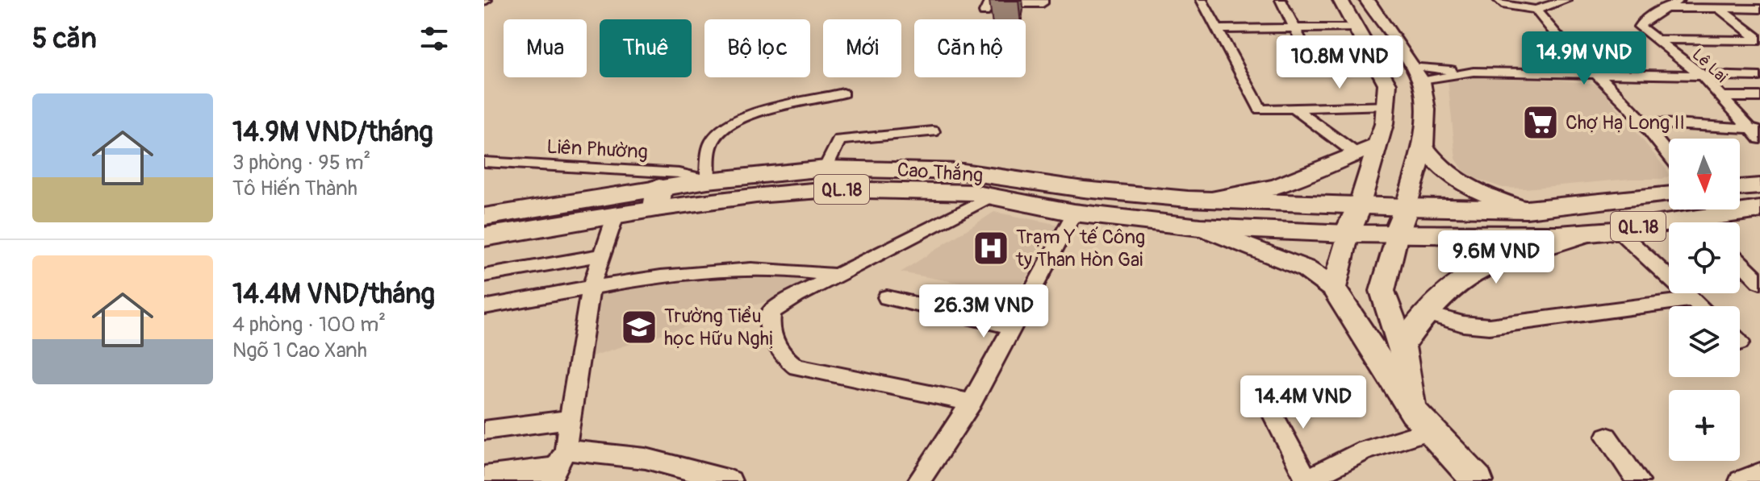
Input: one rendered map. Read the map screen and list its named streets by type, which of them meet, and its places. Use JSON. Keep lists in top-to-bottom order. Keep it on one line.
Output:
{"streets":{"main road":["Cao Thắng","QL.18"],"street":["Lê Lai","Liên Phường"]},"crossings":[["Liên Phường","Cao Thắng"],["Cao Thắng","QL.18"]],"places":{"supermarket":["Chợ Hạ Long II"],"hospital":["Trạm Y tế Công ty Than Hòn Gai"],"school or university":["Trường Tiểu học Hữu Nghị"]},"north":"bottom","page":{"heading":"5 căn","chip":["Mua","Thuê","Bộ lọc","Mới","Căn hộ"],"price":["14.9M VND","10.8M VND","9.6M VND","26.3M VND","14.4M VND"],"list":[{"name":"14.9M VND/tháng","note":"3 phòng · 95 m² · Tô Hiến Thành"},{"name":"14.4M VND/tháng","note":"4 phòng · 100 m² · Ngõ 1 Cao Xanh"}],"map_buttons":"+"}}
